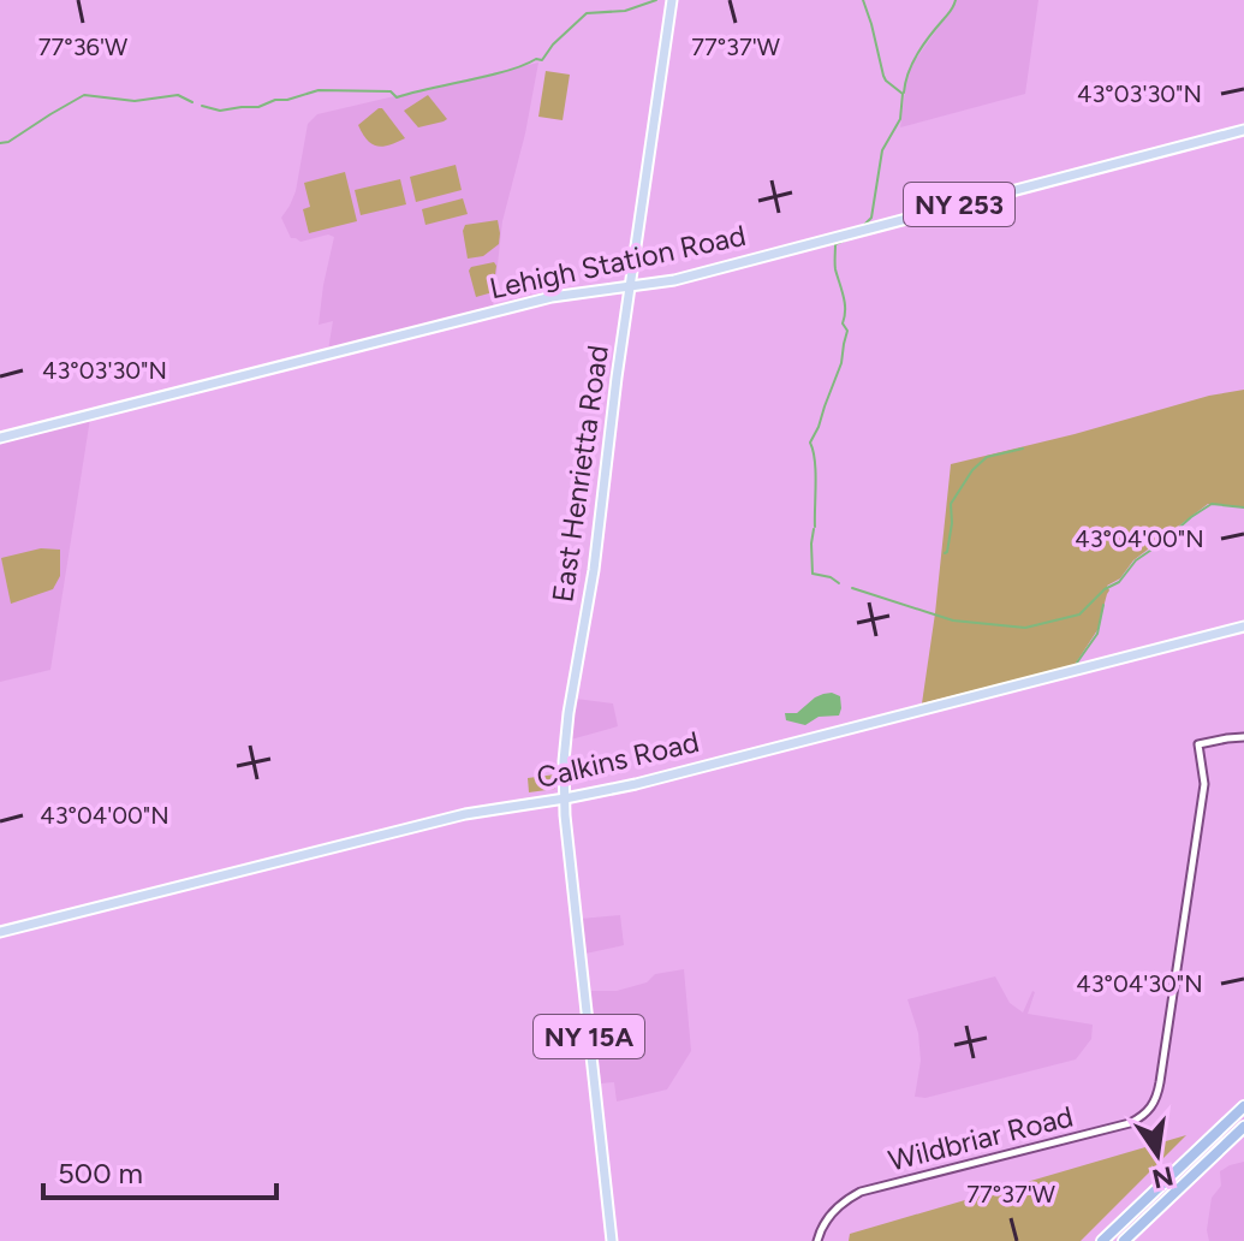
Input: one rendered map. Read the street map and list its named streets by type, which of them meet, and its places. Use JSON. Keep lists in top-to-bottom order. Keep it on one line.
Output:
{"streets":{"main road":["NY 253","Lehigh Station Road","East Henrietta Road","Calkins Road","NY 15A"],"street":["Wildbriar Road"]},"crossings":[["Lehigh Station Road","East Henrietta Road"],["East Henrietta Road","Calkins Road"]],"scale_bar":"500 m","north":"bottom","coordinates":["77°36'W","77°37'W","43°03'30\"N","43°04'00\"N","43°04'30\"N"]}
